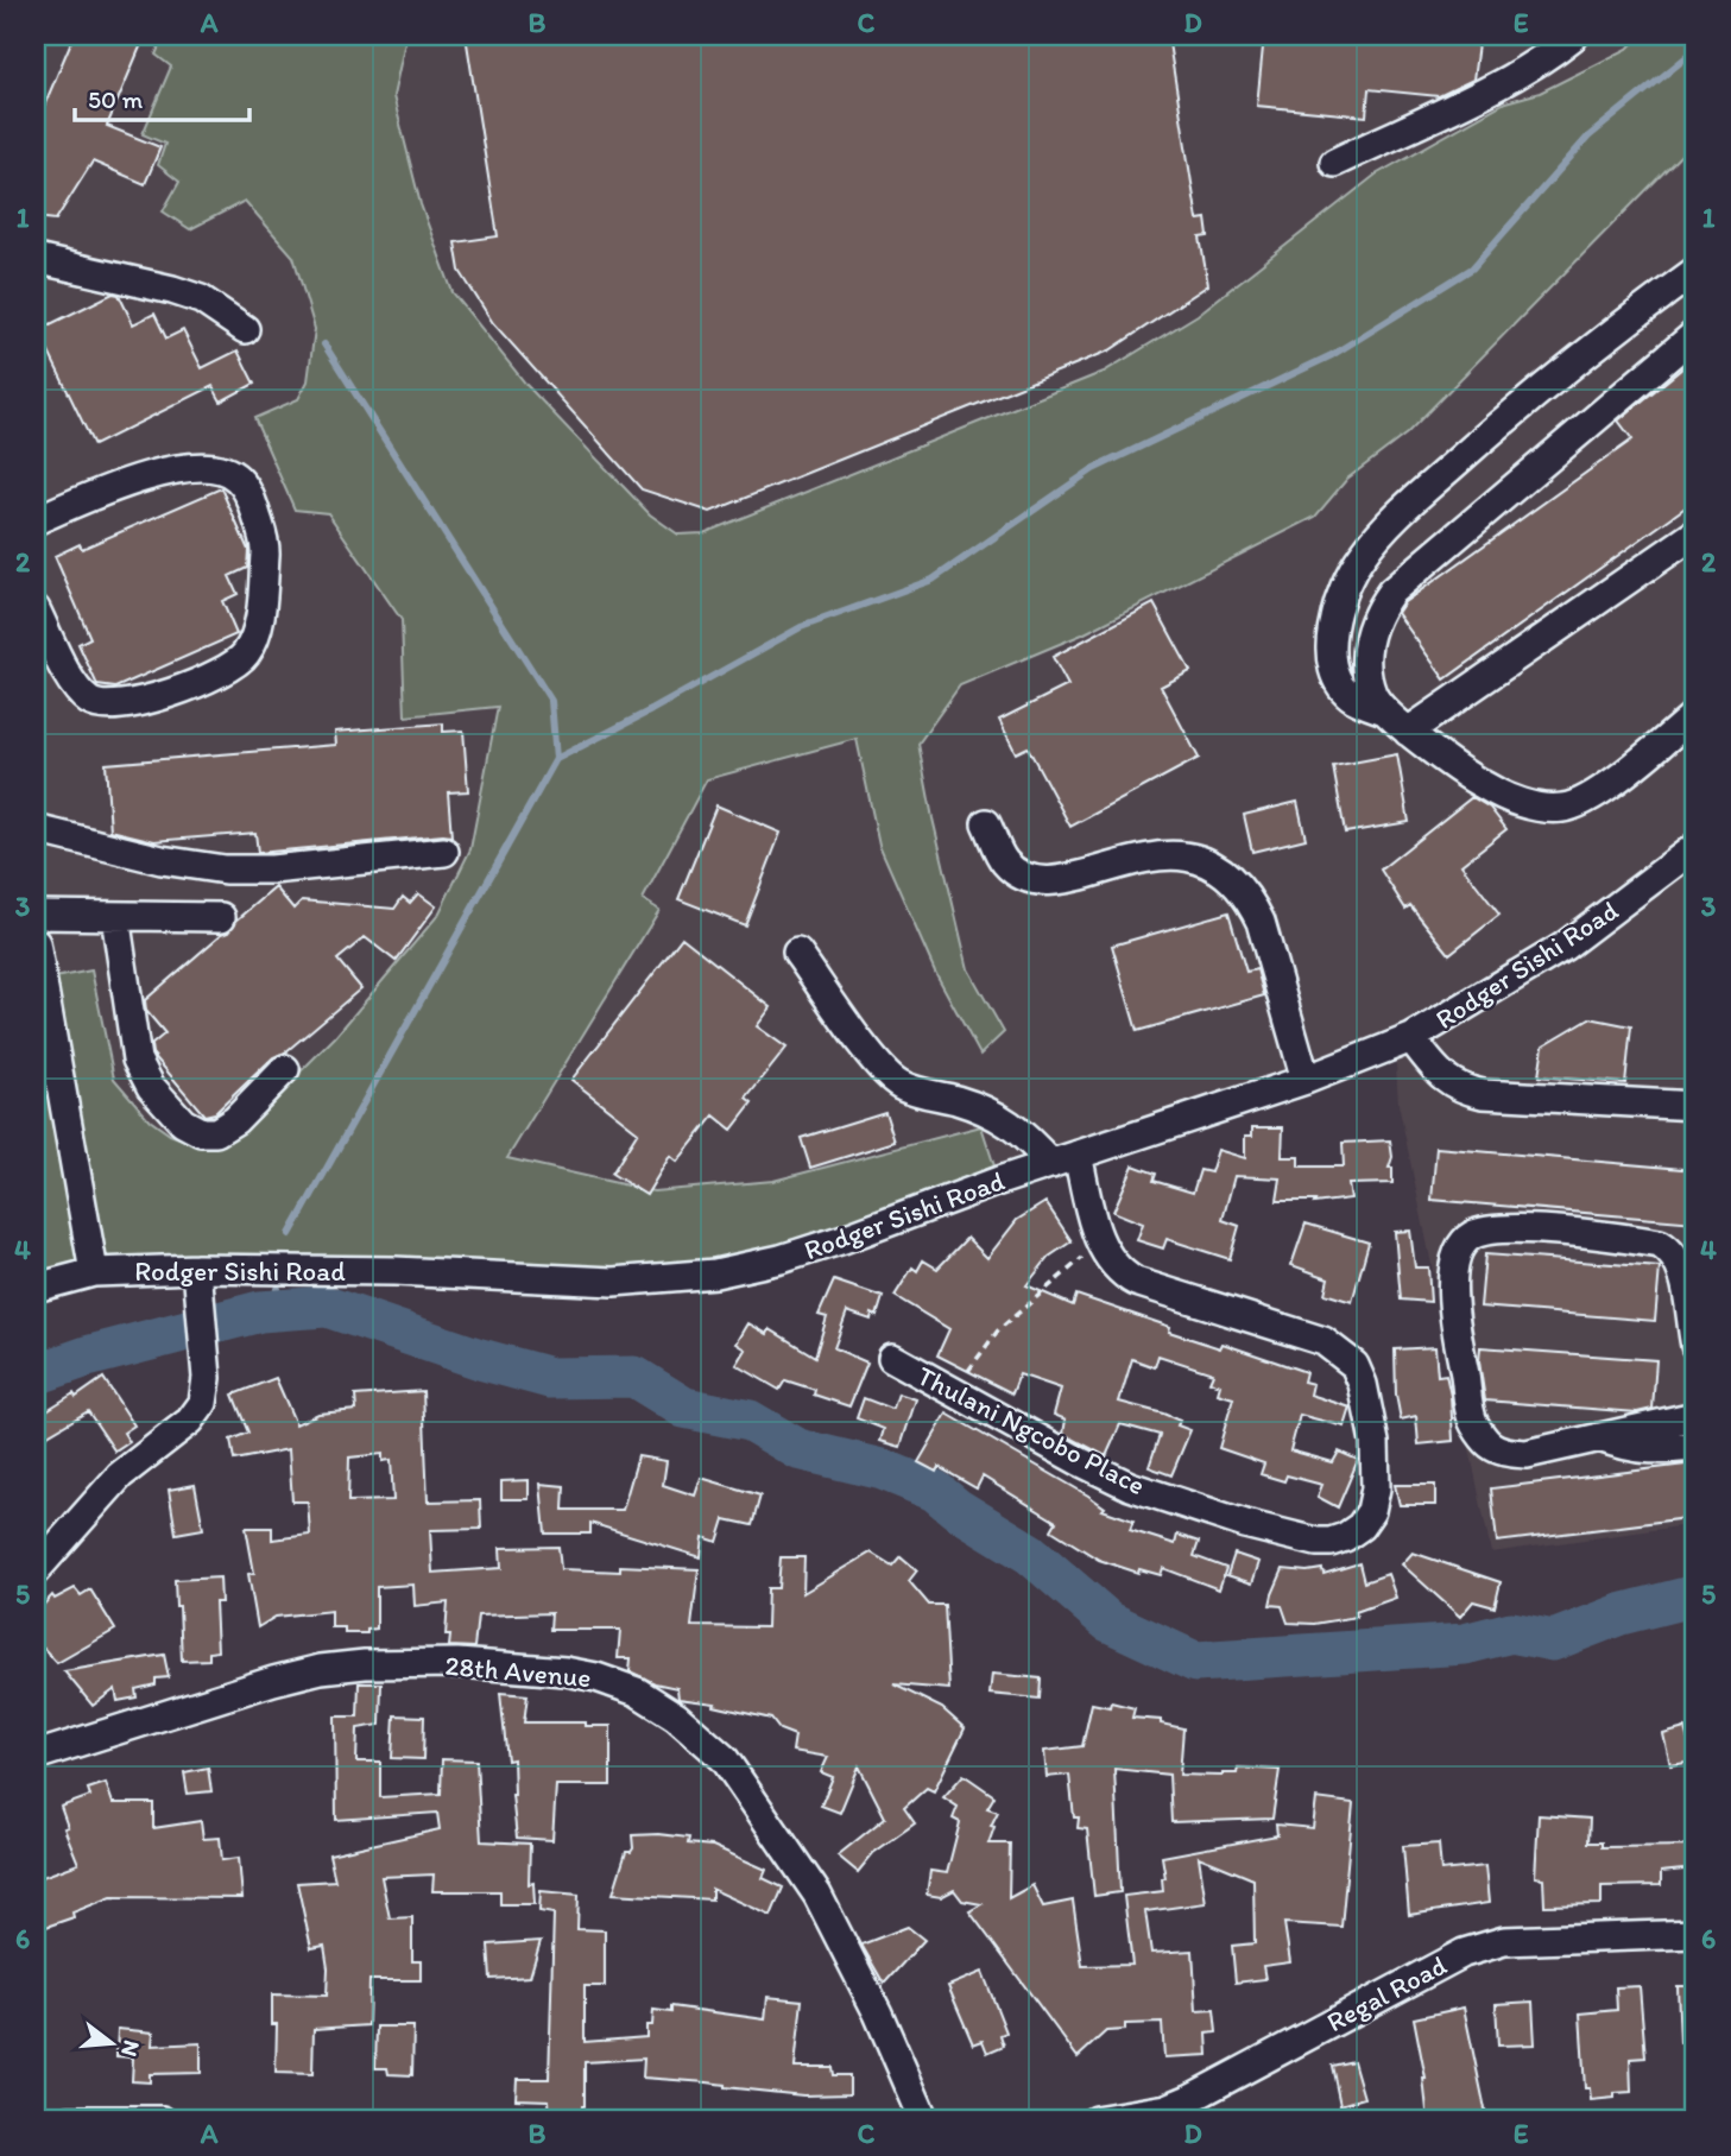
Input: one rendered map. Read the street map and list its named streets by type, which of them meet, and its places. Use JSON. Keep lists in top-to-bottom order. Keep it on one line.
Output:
{"streets":{"street":["Rodger Sishi Road","Thulani Ngcobo Place","28th Avenue","Regal Road"]},"crossings":[["Rodger Sishi Road","Thulani Ngcobo Place"]],"scale_bar":"50 m","north":"right","grid":{"columns":["A","B","C","D","E"],"rows":["1","2","3","4","5","6"]}}
